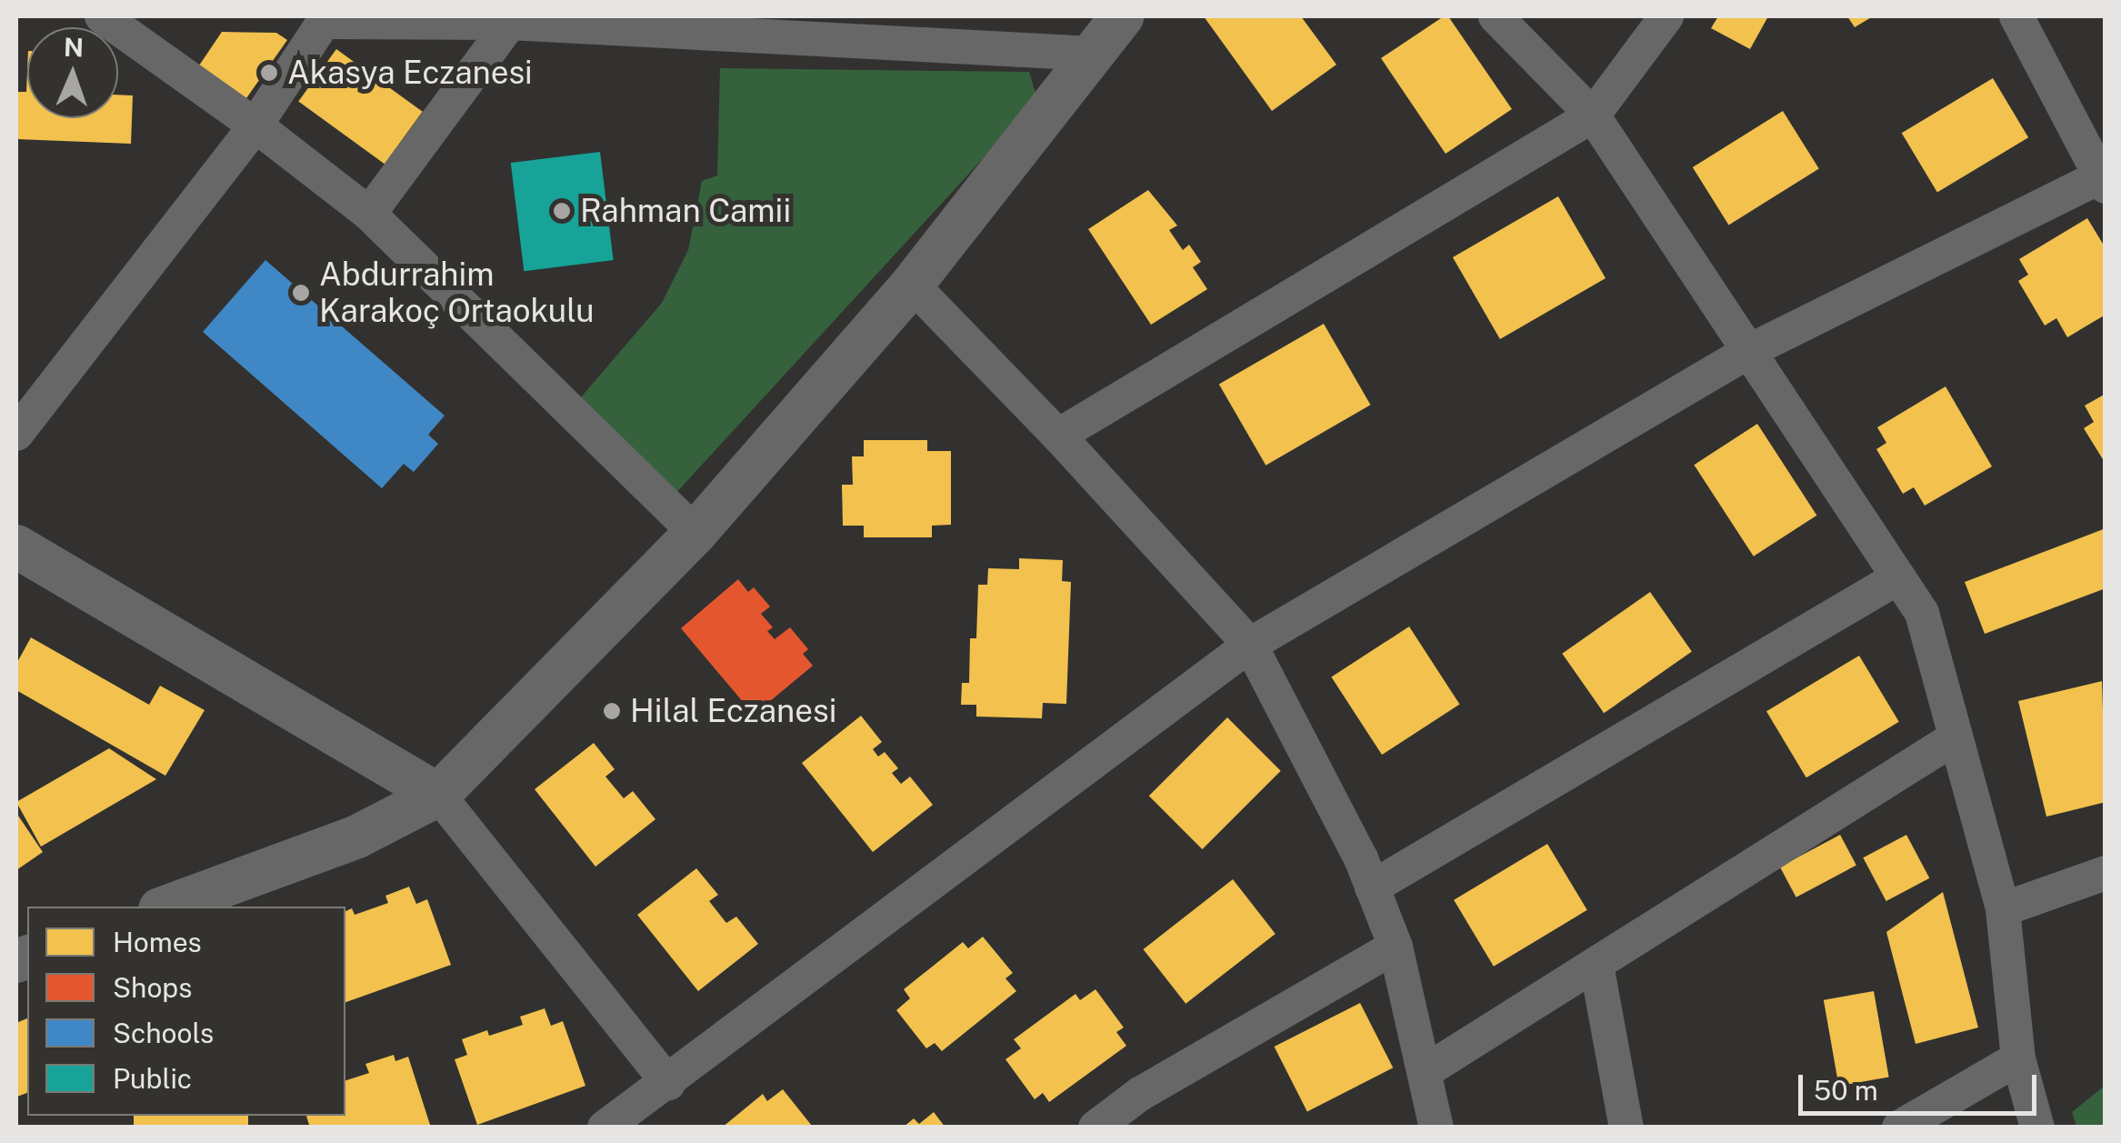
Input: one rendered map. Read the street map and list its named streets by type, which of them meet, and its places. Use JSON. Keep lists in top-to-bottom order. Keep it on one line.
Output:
{"places":["Akasya Eczanesi","Rahman Camii","Abdurrahim Karakoç Ortaokulu","Hilal Eczanesi"],"legend":["Homes","Shops","Schools","Public"],"scale_bar":"50 m","north":"top"}
